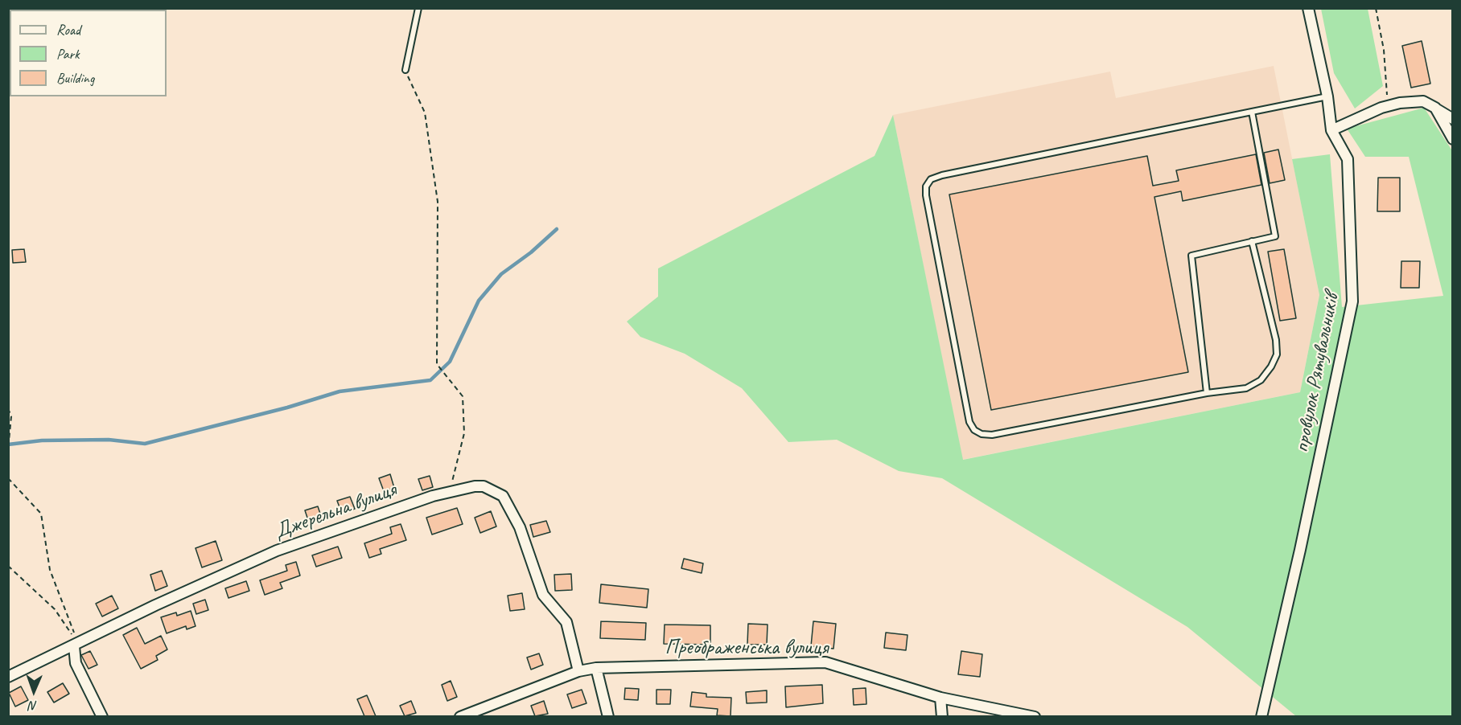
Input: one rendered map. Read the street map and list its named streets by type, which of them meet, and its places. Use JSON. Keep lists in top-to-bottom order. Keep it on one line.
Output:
{"streets":{"street":["провулок Рятувальників","Джерельна вулиця","Преображенська вулиця"]},"crossings":[["Джерельна вулиця","Преображенська вулиця"]],"legend":["Road","Park","Building"],"north":"bottom"}
